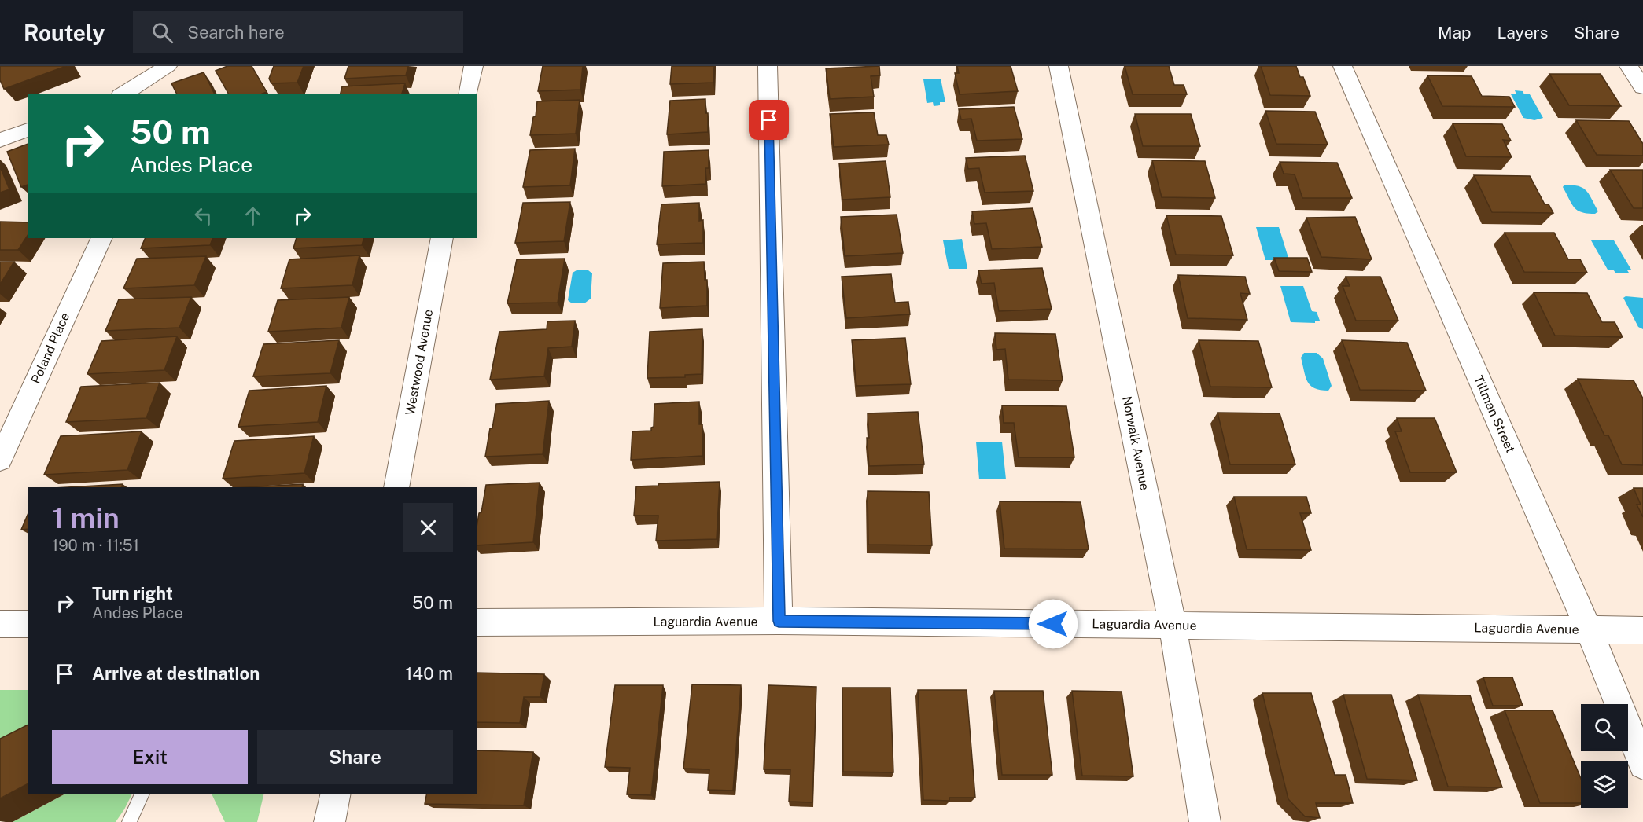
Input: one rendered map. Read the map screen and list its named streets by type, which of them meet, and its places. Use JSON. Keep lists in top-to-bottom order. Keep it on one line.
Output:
{"streets":{"street":["Poland Place","Westwood Avenue","Tillman Street","Norwalk Avenue","Laguardia Avenue"]},"crossings":[["Tillman Street","Laguardia Avenue"],["Norwalk Avenue","Laguardia Avenue"]],"page":{"header":"Routely","search":"Search here","nav":["Map","Layers","Share"],"turn":["50 m","Andes Place"],"heading":["1 min","190 m · 11:51"],"list":[{"name":"Turn right","note":"Andes Place","value":"50 m"},{"name":"Arrive at destination","value":"140 m"}],"buttons":["Exit","Share"]}}
